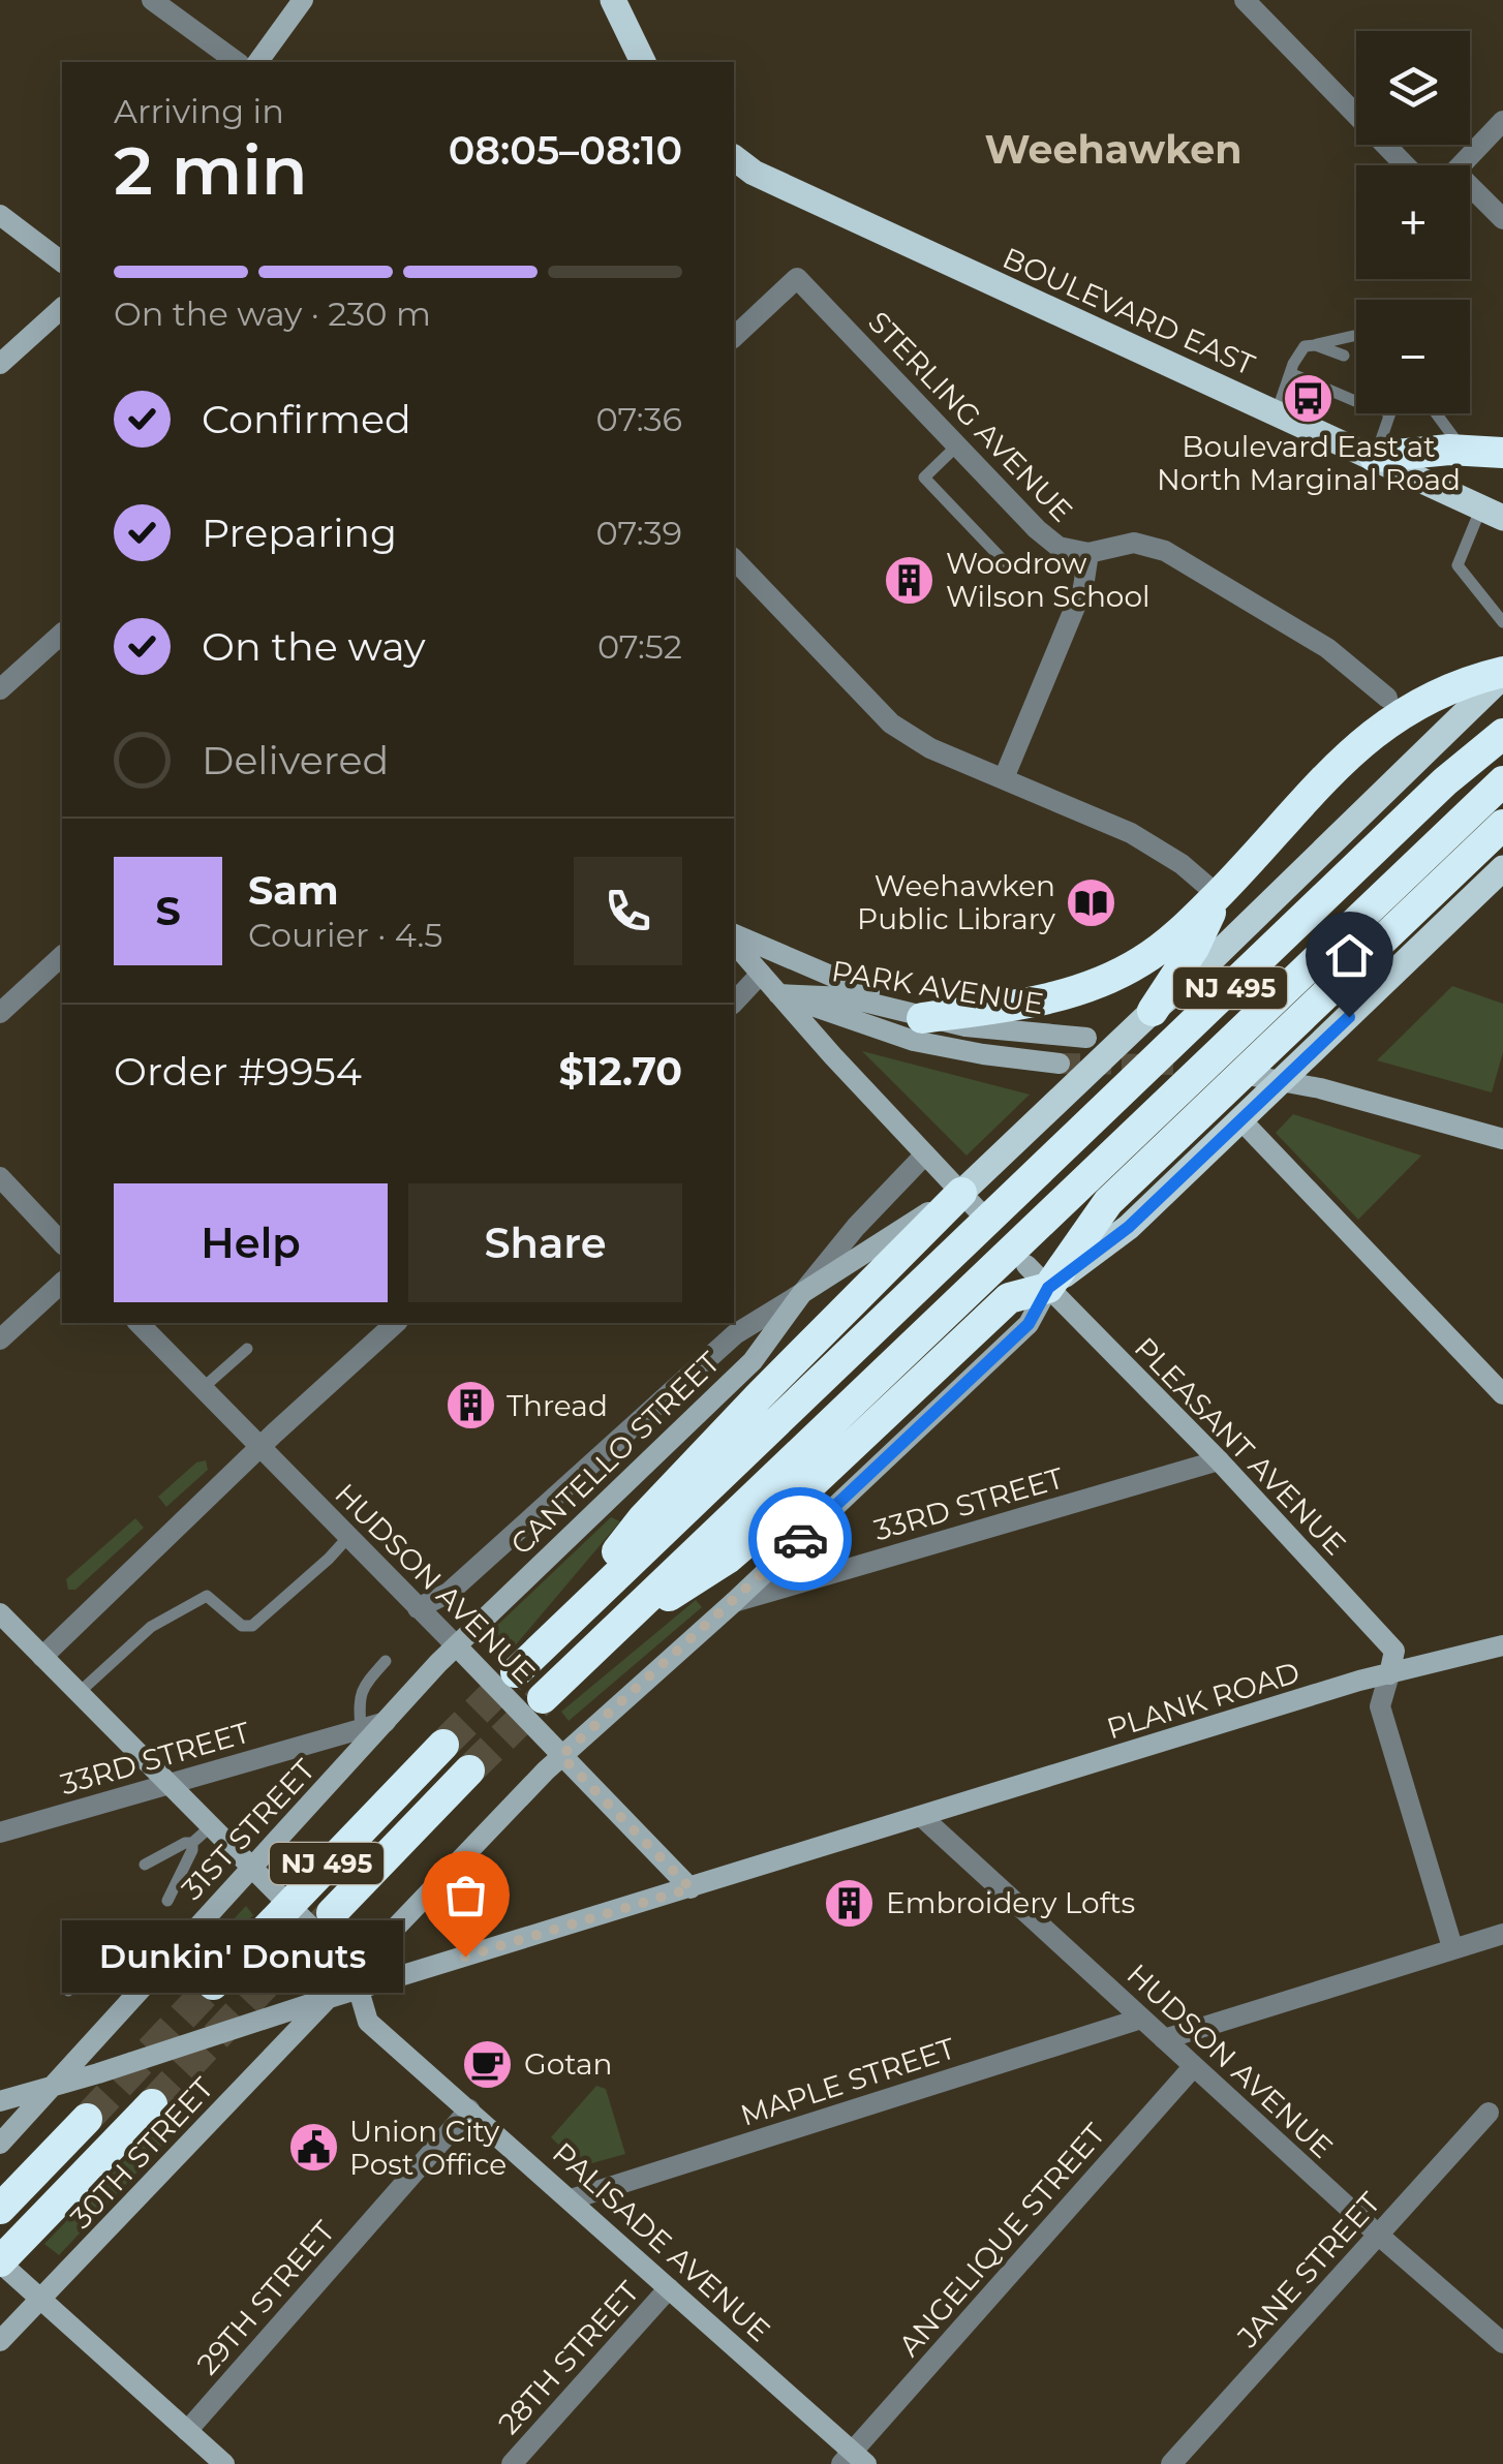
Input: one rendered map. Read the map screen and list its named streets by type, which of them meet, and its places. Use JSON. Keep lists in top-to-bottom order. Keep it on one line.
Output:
{"streets":{"highway":["NJ 495"],"main road":["BOULEVARD EAST","PARK AVENUE","PLEASANT AVENUE","CANTELLO STREET","HUDSON AVENUE","PLANK ROAD","31ST STREET","30TH STREET","PALISADE AVENUE"],"street":["STERLING AVENUE","33RD STREET","MAPLE STREET","ANGELIQUE STREET","JANE STREET","29TH STREET","28TH STREET"]},"crossings":[["PARK AVENUE","CANTELLO STREET"],["NJ 495","PALISADE AVENUE"],["PLEASANT AVENUE","33RD STREET"],["PLEASANT AVENUE","PLANK ROAD"],["PLEASANT AVENUE","30TH STREET"],["CANTELLO STREET","HUDSON AVENUE"],["CANTELLO STREET","31ST STREET"],["33RD STREET","31ST STREET"],["33RD STREET","30TH STREET"],["33RD STREET","PALISADE AVENUE"],["HUDSON AVENUE","PLANK ROAD"],["HUDSON AVENUE","31ST STREET"],["HUDSON AVENUE","MAPLE STREET"],["HUDSON AVENUE","30TH STREET"],["HUDSON AVENUE","ANGELIQUE STREET"],["HUDSON AVENUE","JANE STREET"],["PLANK ROAD","30TH STREET"],["PLANK ROAD","PALISADE AVENUE"],["31ST STREET","PALISADE AVENUE"],["MAPLE STREET","PALISADE AVENUE"],["30TH STREET","PALISADE AVENUE"],["ANGELIQUE STREET","PALISADE AVENUE"],["PALISADE AVENUE","29TH STREET"],["PALISADE AVENUE","28TH STREET"]],"districts":["Weehawken"],"places":{"bus stop":["Boulevard East at North Marginal Road"],"building":["Woodrow Wilson School","Thread","Embroidery Lofts"],"library":["Weehawken Public Library"],"other":["Dunkin' Donuts"],"cafe":["Gotan"],"public building":["Union City Post Office"]},"page":{"map_buttons":["+","−"],"heading":["2 min","Arriving in","08:05–08:10"],"panel":["Sam","Courier · 4.5","Order #9954","$12.70"],"bar":"On the way · 230 m","list":[["Confirmed","07:36"],["Preparing","07:39"],["On the way","07:52"],"Delivered"],"round":"S","buttons":["Help","Share"],"bubble":"Dunkin' Donuts"}}
